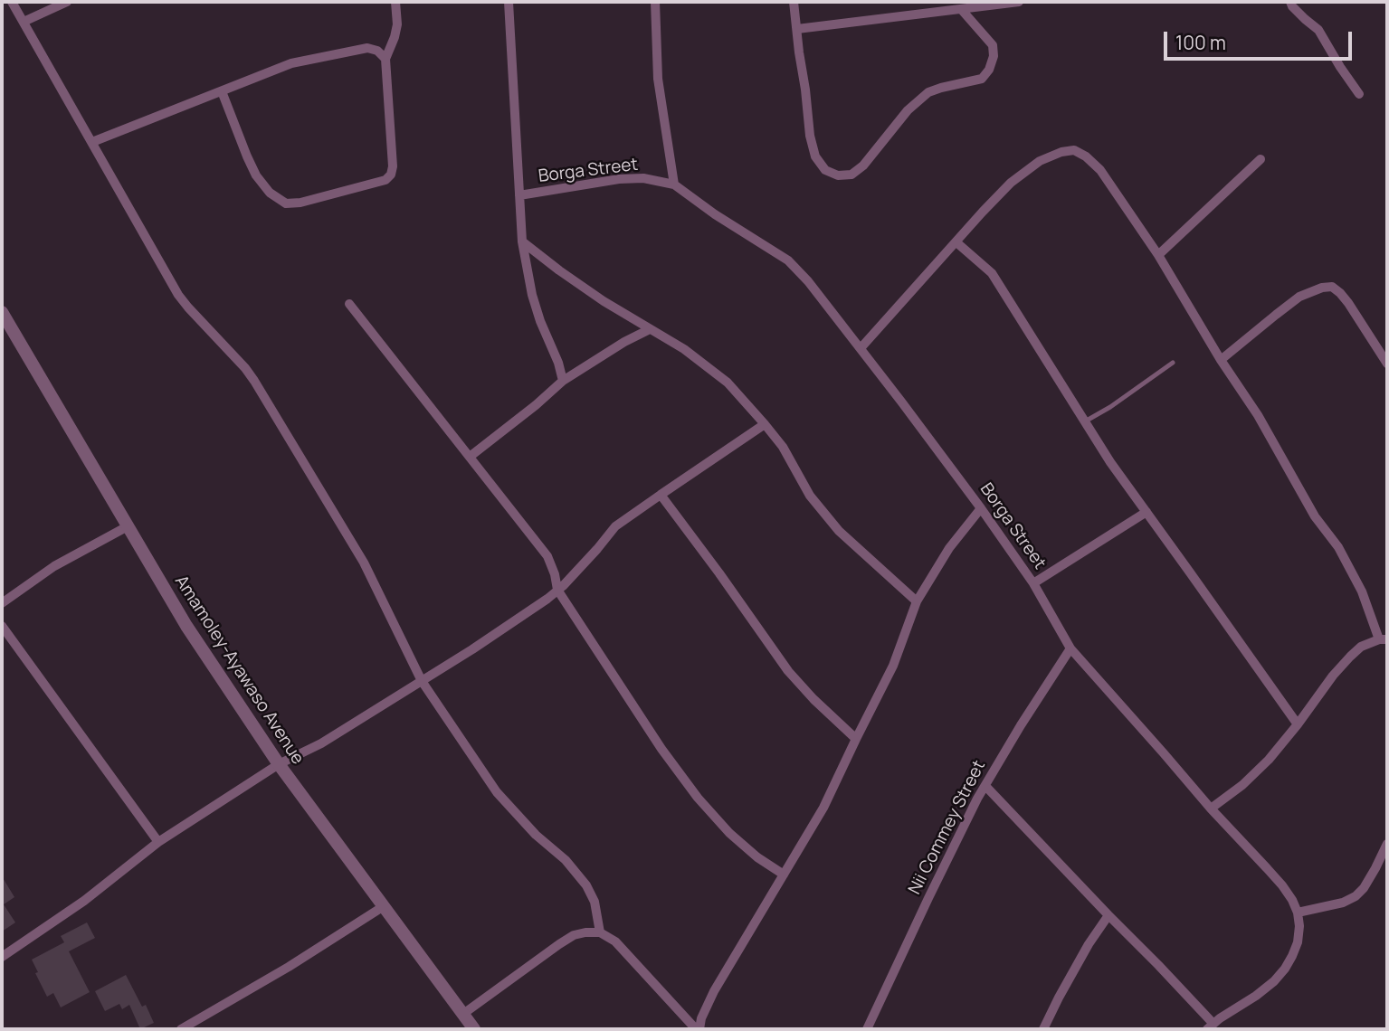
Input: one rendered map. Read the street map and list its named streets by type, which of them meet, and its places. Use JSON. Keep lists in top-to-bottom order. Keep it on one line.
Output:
{"streets":{"street":["Borga Street","Amamoley-Ayawaso Avenue","Nii Commey Street"]},"crossings":[["Borga Street","Nii Commey Street"]],"scale_bar":"100 m"}
